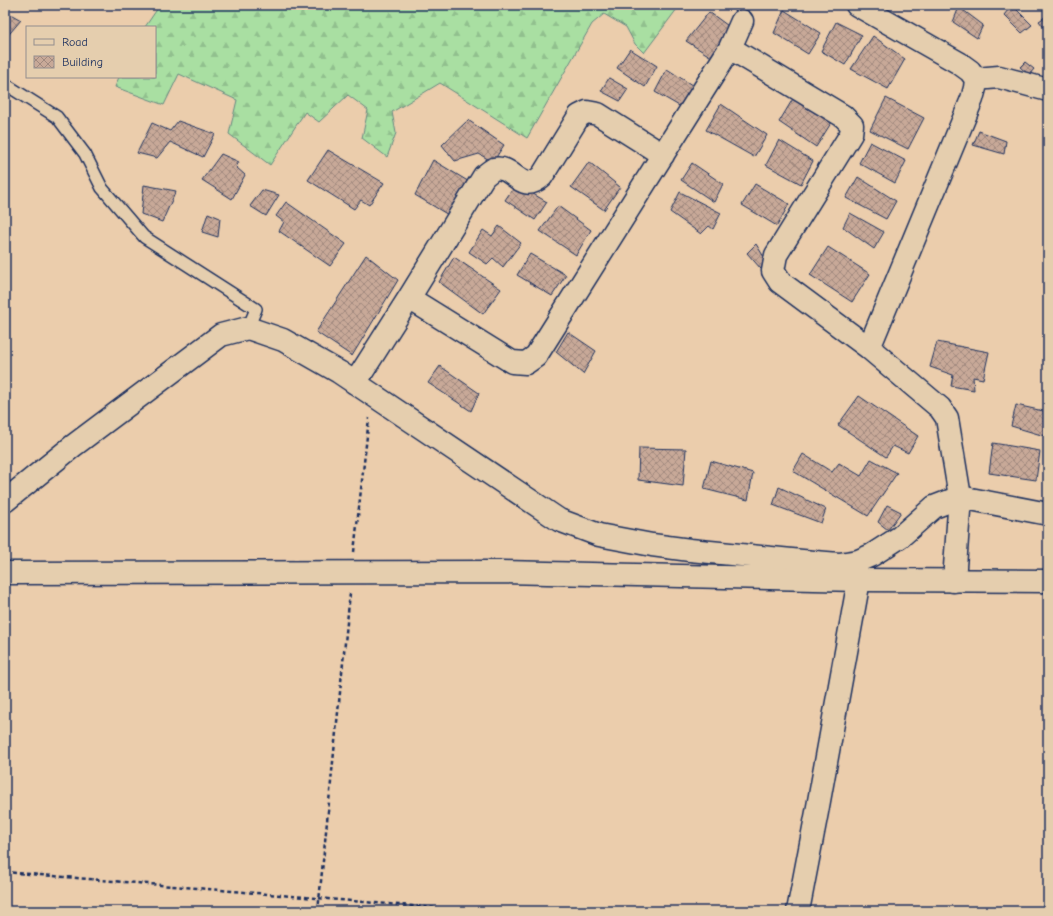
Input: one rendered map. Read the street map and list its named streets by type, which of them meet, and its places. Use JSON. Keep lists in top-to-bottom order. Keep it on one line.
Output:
{"legend":["Road","Building"]}
